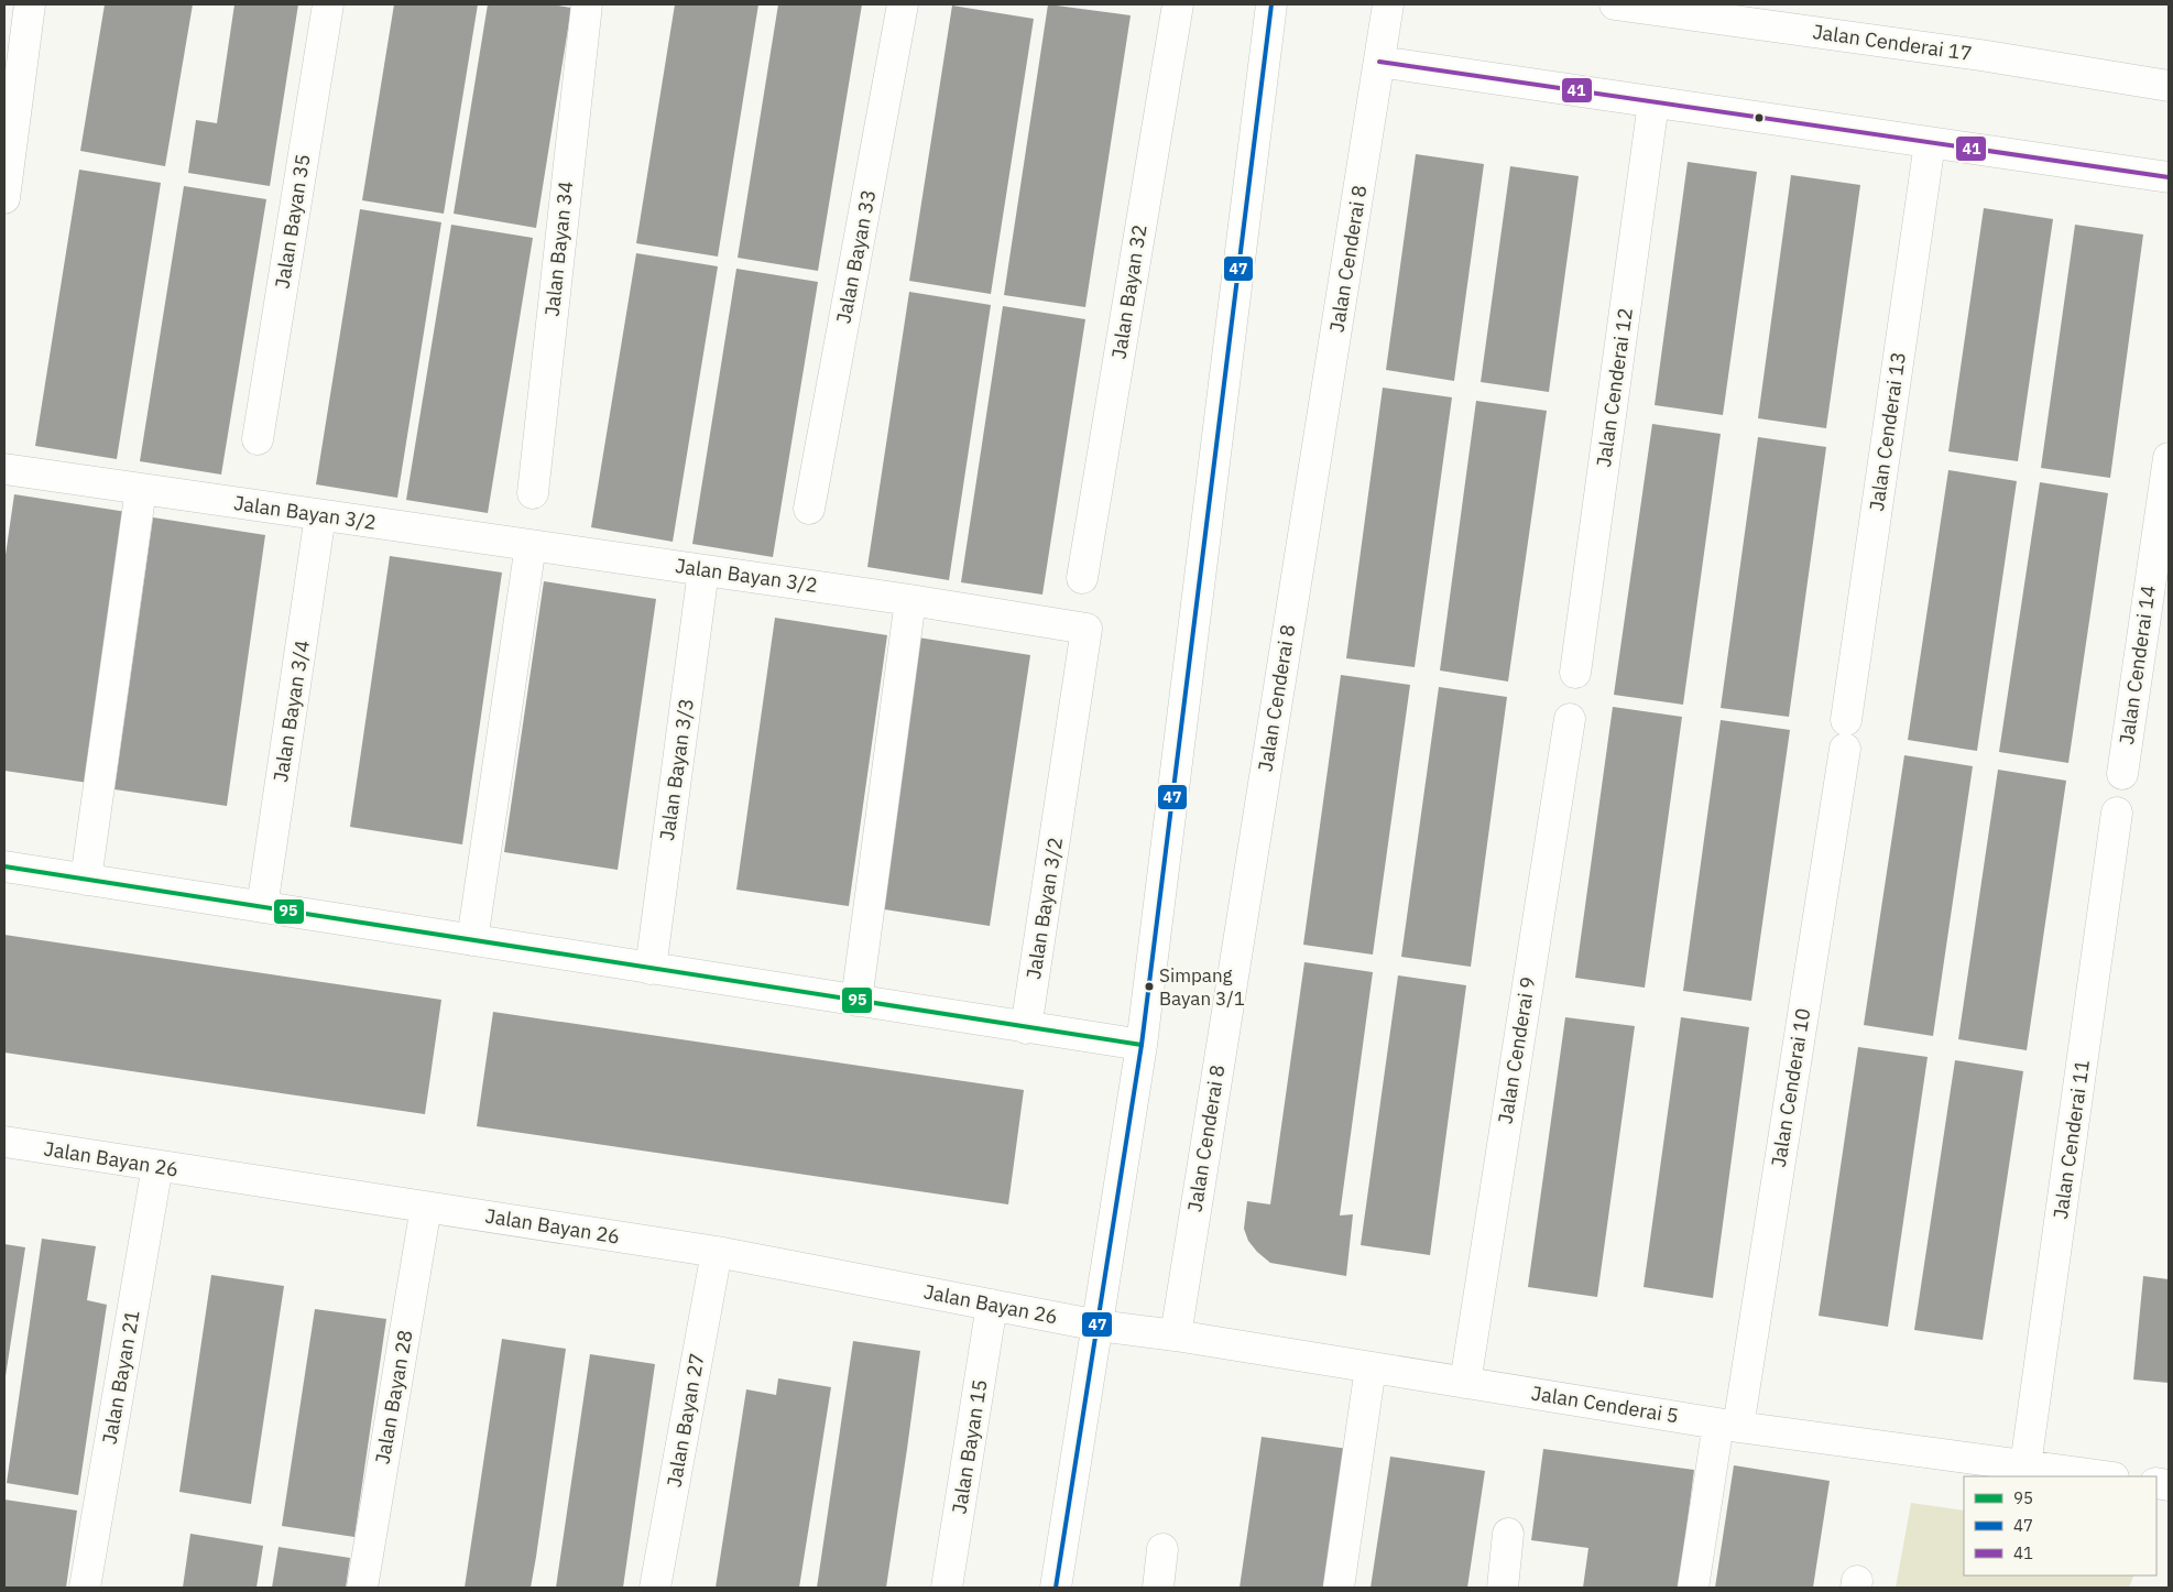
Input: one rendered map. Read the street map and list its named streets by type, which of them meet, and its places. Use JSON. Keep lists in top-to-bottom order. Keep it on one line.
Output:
{"streets":{"street":["Jalan Cenderai 17","Jalan Bayan 35","Jalan Bayan 34","Jalan Bayan 33","Jalan Cenderai 8","Jalan Bayan 32","Jalan Cenderai 12","Jalan Cenderai 13","Jalan Bayan 3/2","Jalan Cenderai 14","Jalan Bayan 3/4","Jalan Bayan 3/3","Jalan Cenderai 9","Jalan Cenderai 10","Jalan Cenderai 11","Jalan Bayan 26","Jalan Bayan 21","Jalan Bayan 28","Jalan Cenderai 5","Jalan Bayan 27","Jalan Bayan 15"]},"crossings":[["Jalan Cenderai 8","Jalan Cenderai 5"],["Jalan Cenderai 13","Jalan Cenderai 10"],["Jalan Bayan 3/2","Jalan Bayan 3/4"],["Jalan Bayan 3/2","Jalan Bayan 3/3"],["Jalan Cenderai 9","Jalan Cenderai 5"],["Jalan Cenderai 10","Jalan Cenderai 5"],["Jalan Cenderai 11","Jalan Cenderai 5"],["Jalan Bayan 26","Jalan Bayan 21"],["Jalan Bayan 26","Jalan Bayan 28"],["Jalan Bayan 26","Jalan Cenderai 5"],["Jalan Bayan 26","Jalan Bayan 27"],["Jalan Bayan 26","Jalan Bayan 15"]],"places":["Simpang Bayan 3/1"],"lines":["transit line 47","transit line 41","transit line 95"],"legend":["95","47","41"]}
